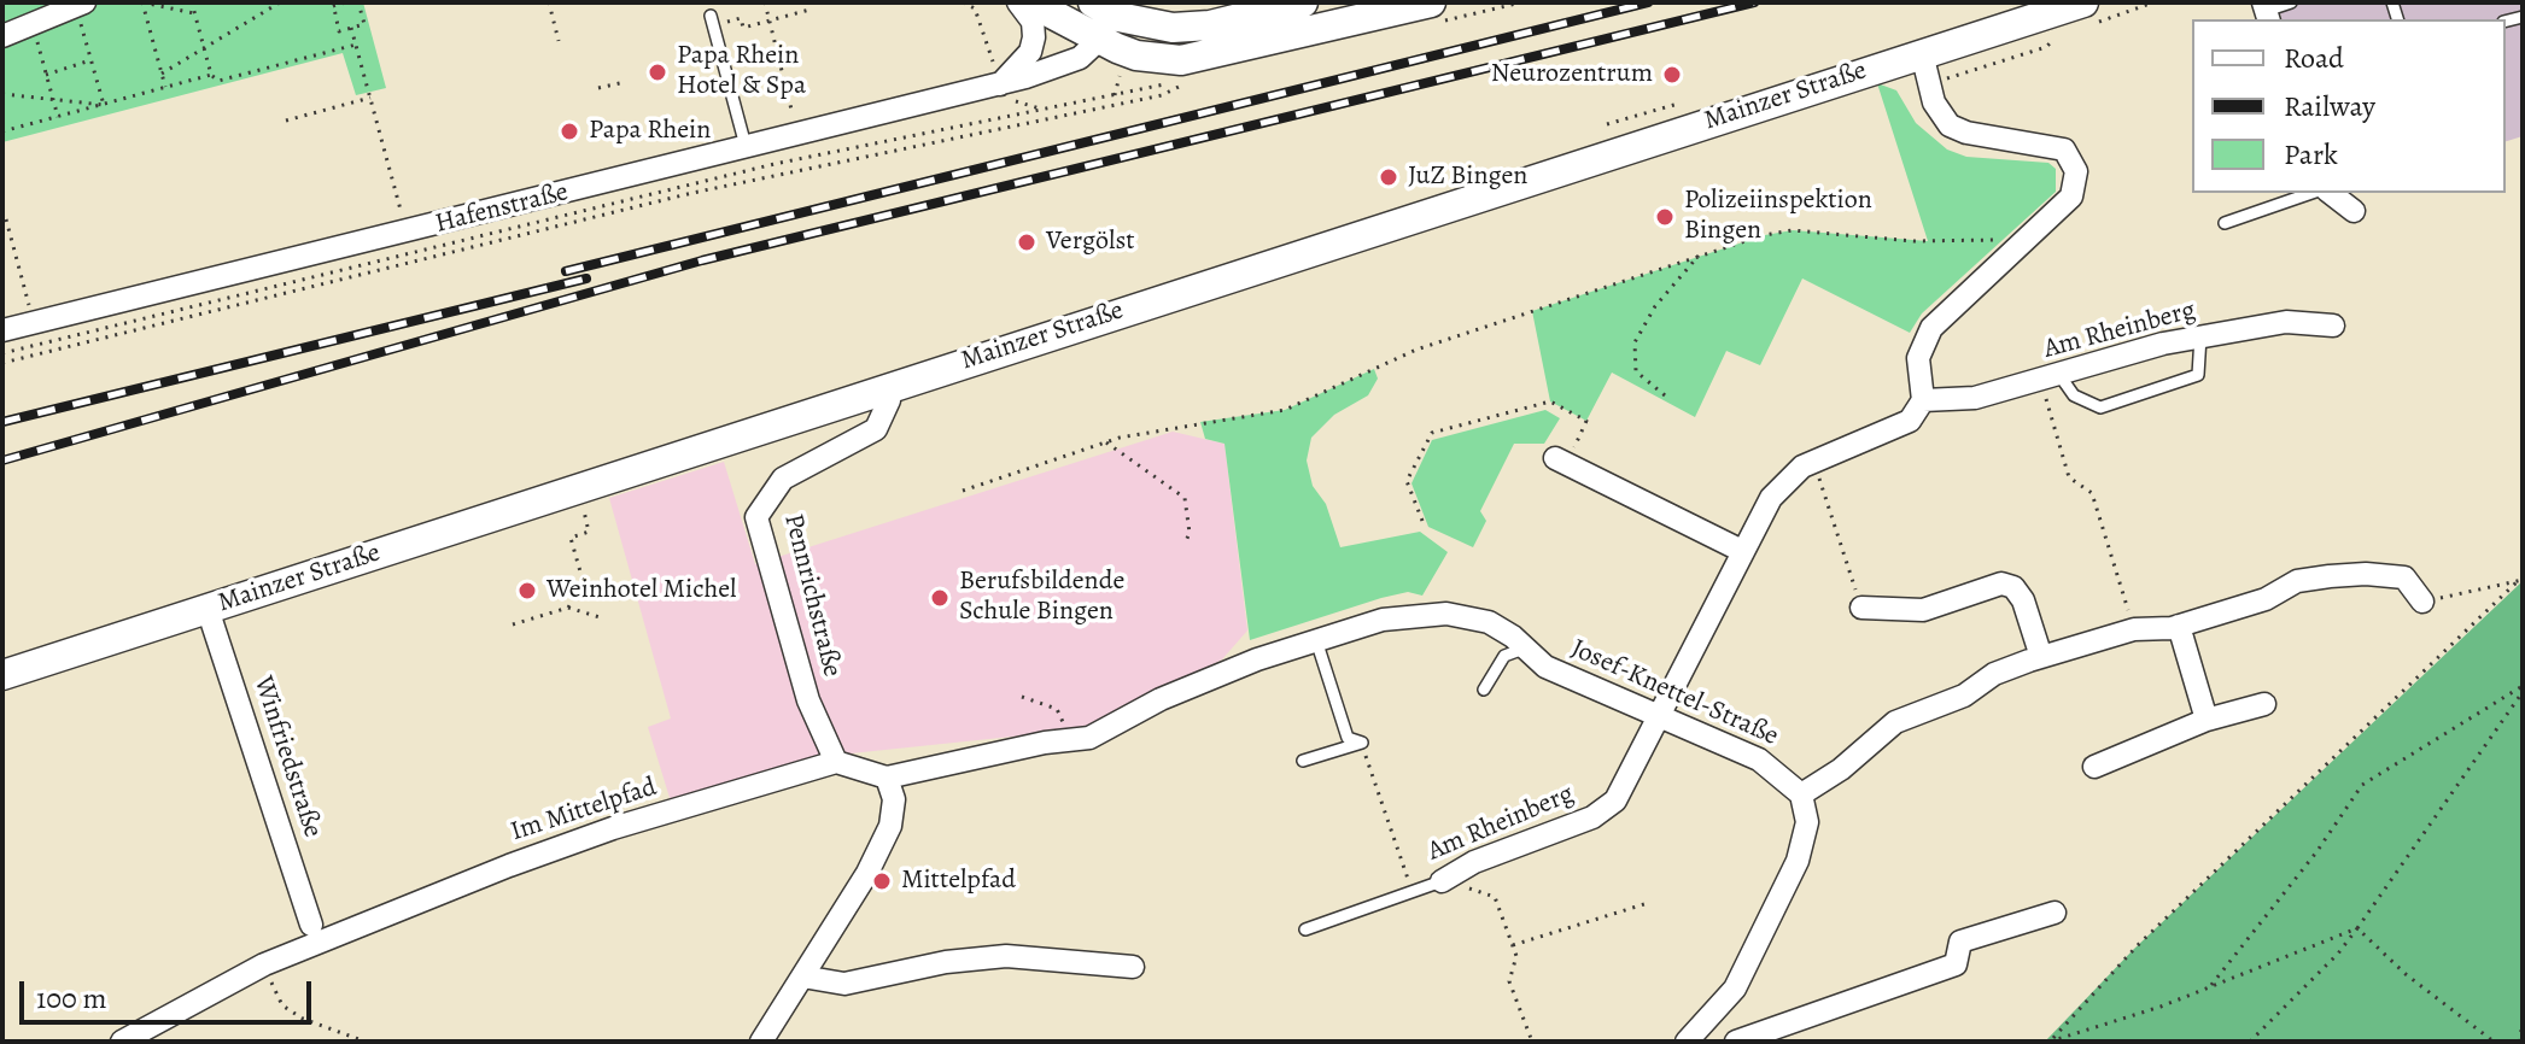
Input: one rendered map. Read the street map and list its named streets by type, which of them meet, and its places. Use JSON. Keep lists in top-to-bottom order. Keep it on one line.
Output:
{"streets":{"main road":["Mainzer Straße"],"street":["Hafenstraße","Am Rheinberg","Pennrichstraße","Josef-Knettel-Straße","Winfriedstraße","Im Mittelpfad"]},"crossings":[["Mainzer Straße","Pennrichstraße"],["Mainzer Straße","Winfriedstraße"],["Am Rheinberg","Josef-Knettel-Straße"],["Pennrichstraße","Im Mittelpfad"]],"places":["Papa Rhein Hotel & Spa","Neurozentrum","Papa Rhein","JuZ Bingen","Polizeiinspektion Bingen","Vergölst","Weinhotel Michel","Berufsbildende Schule Bingen","Mittelpfad"],"legend":["Road","Railway","Park"],"scale_bar":"100 m"}
